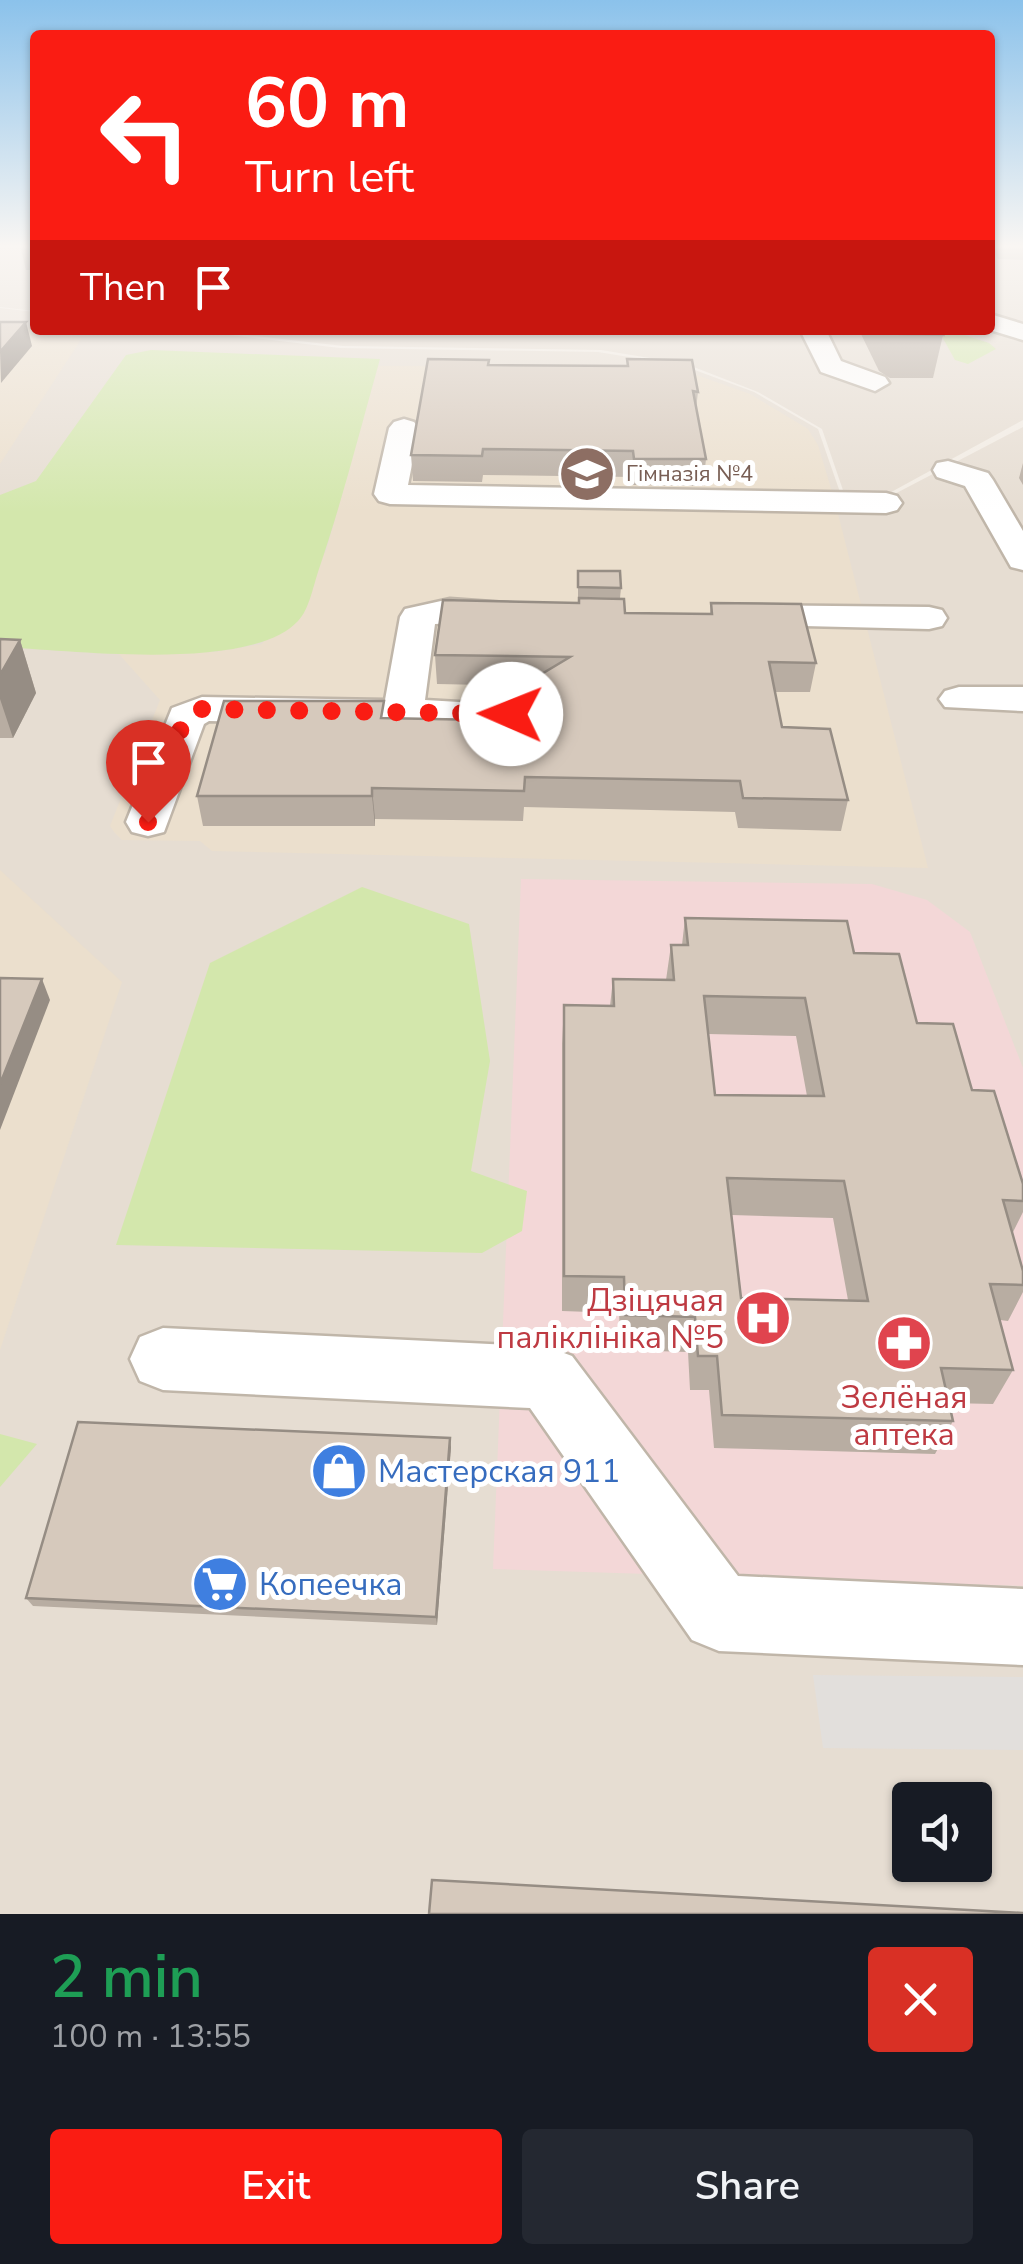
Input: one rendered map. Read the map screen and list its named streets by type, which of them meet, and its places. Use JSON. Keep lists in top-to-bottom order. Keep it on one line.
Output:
{"places":{"school or university":["Гімназія №4"],"hospital":["Дзіцячая паліклініка №5"],"pharmacy":["Зелёная аптека"],"shop":["Мастерская 911"],"supermarket":["Копеечка"]},"page":{"turn":["60 m","Turn left"],"then":"Then","heading":["2 min","100 m · 13:55"],"buttons":["Exit","Share"]}}
